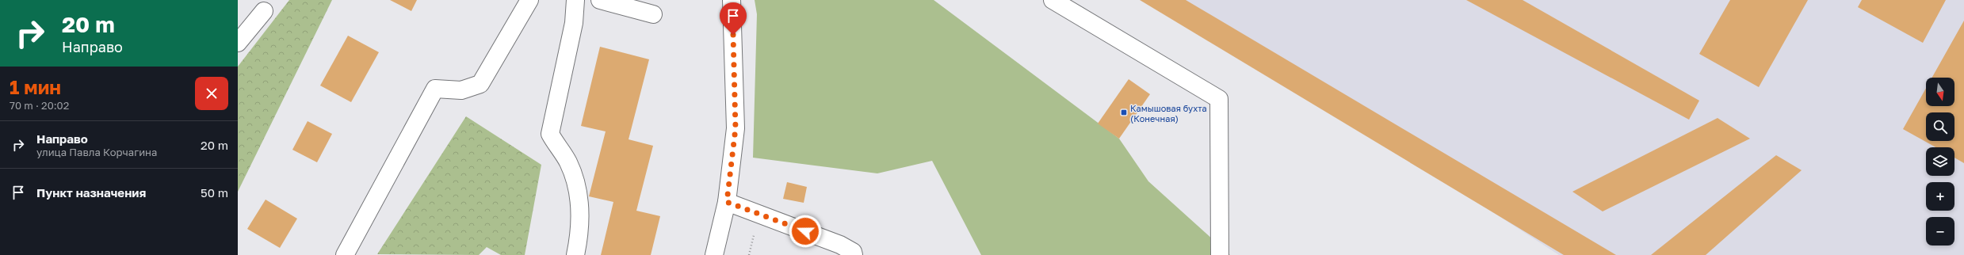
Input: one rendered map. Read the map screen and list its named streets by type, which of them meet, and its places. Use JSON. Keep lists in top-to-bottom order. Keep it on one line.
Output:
{"places":{"transit":["Камышовая бухта (Конечная)"]},"north":"bottom","page":{"turn":["20 m","Направо"],"heading":["1 мин","70 m · 20:02"],"map_buttons":["+","−"],"list":[{"name":"Направо","note":"улица Павла Корчагина","value":"20 m"},{"name":"Пункт назначения","value":"50 m"}]}}
